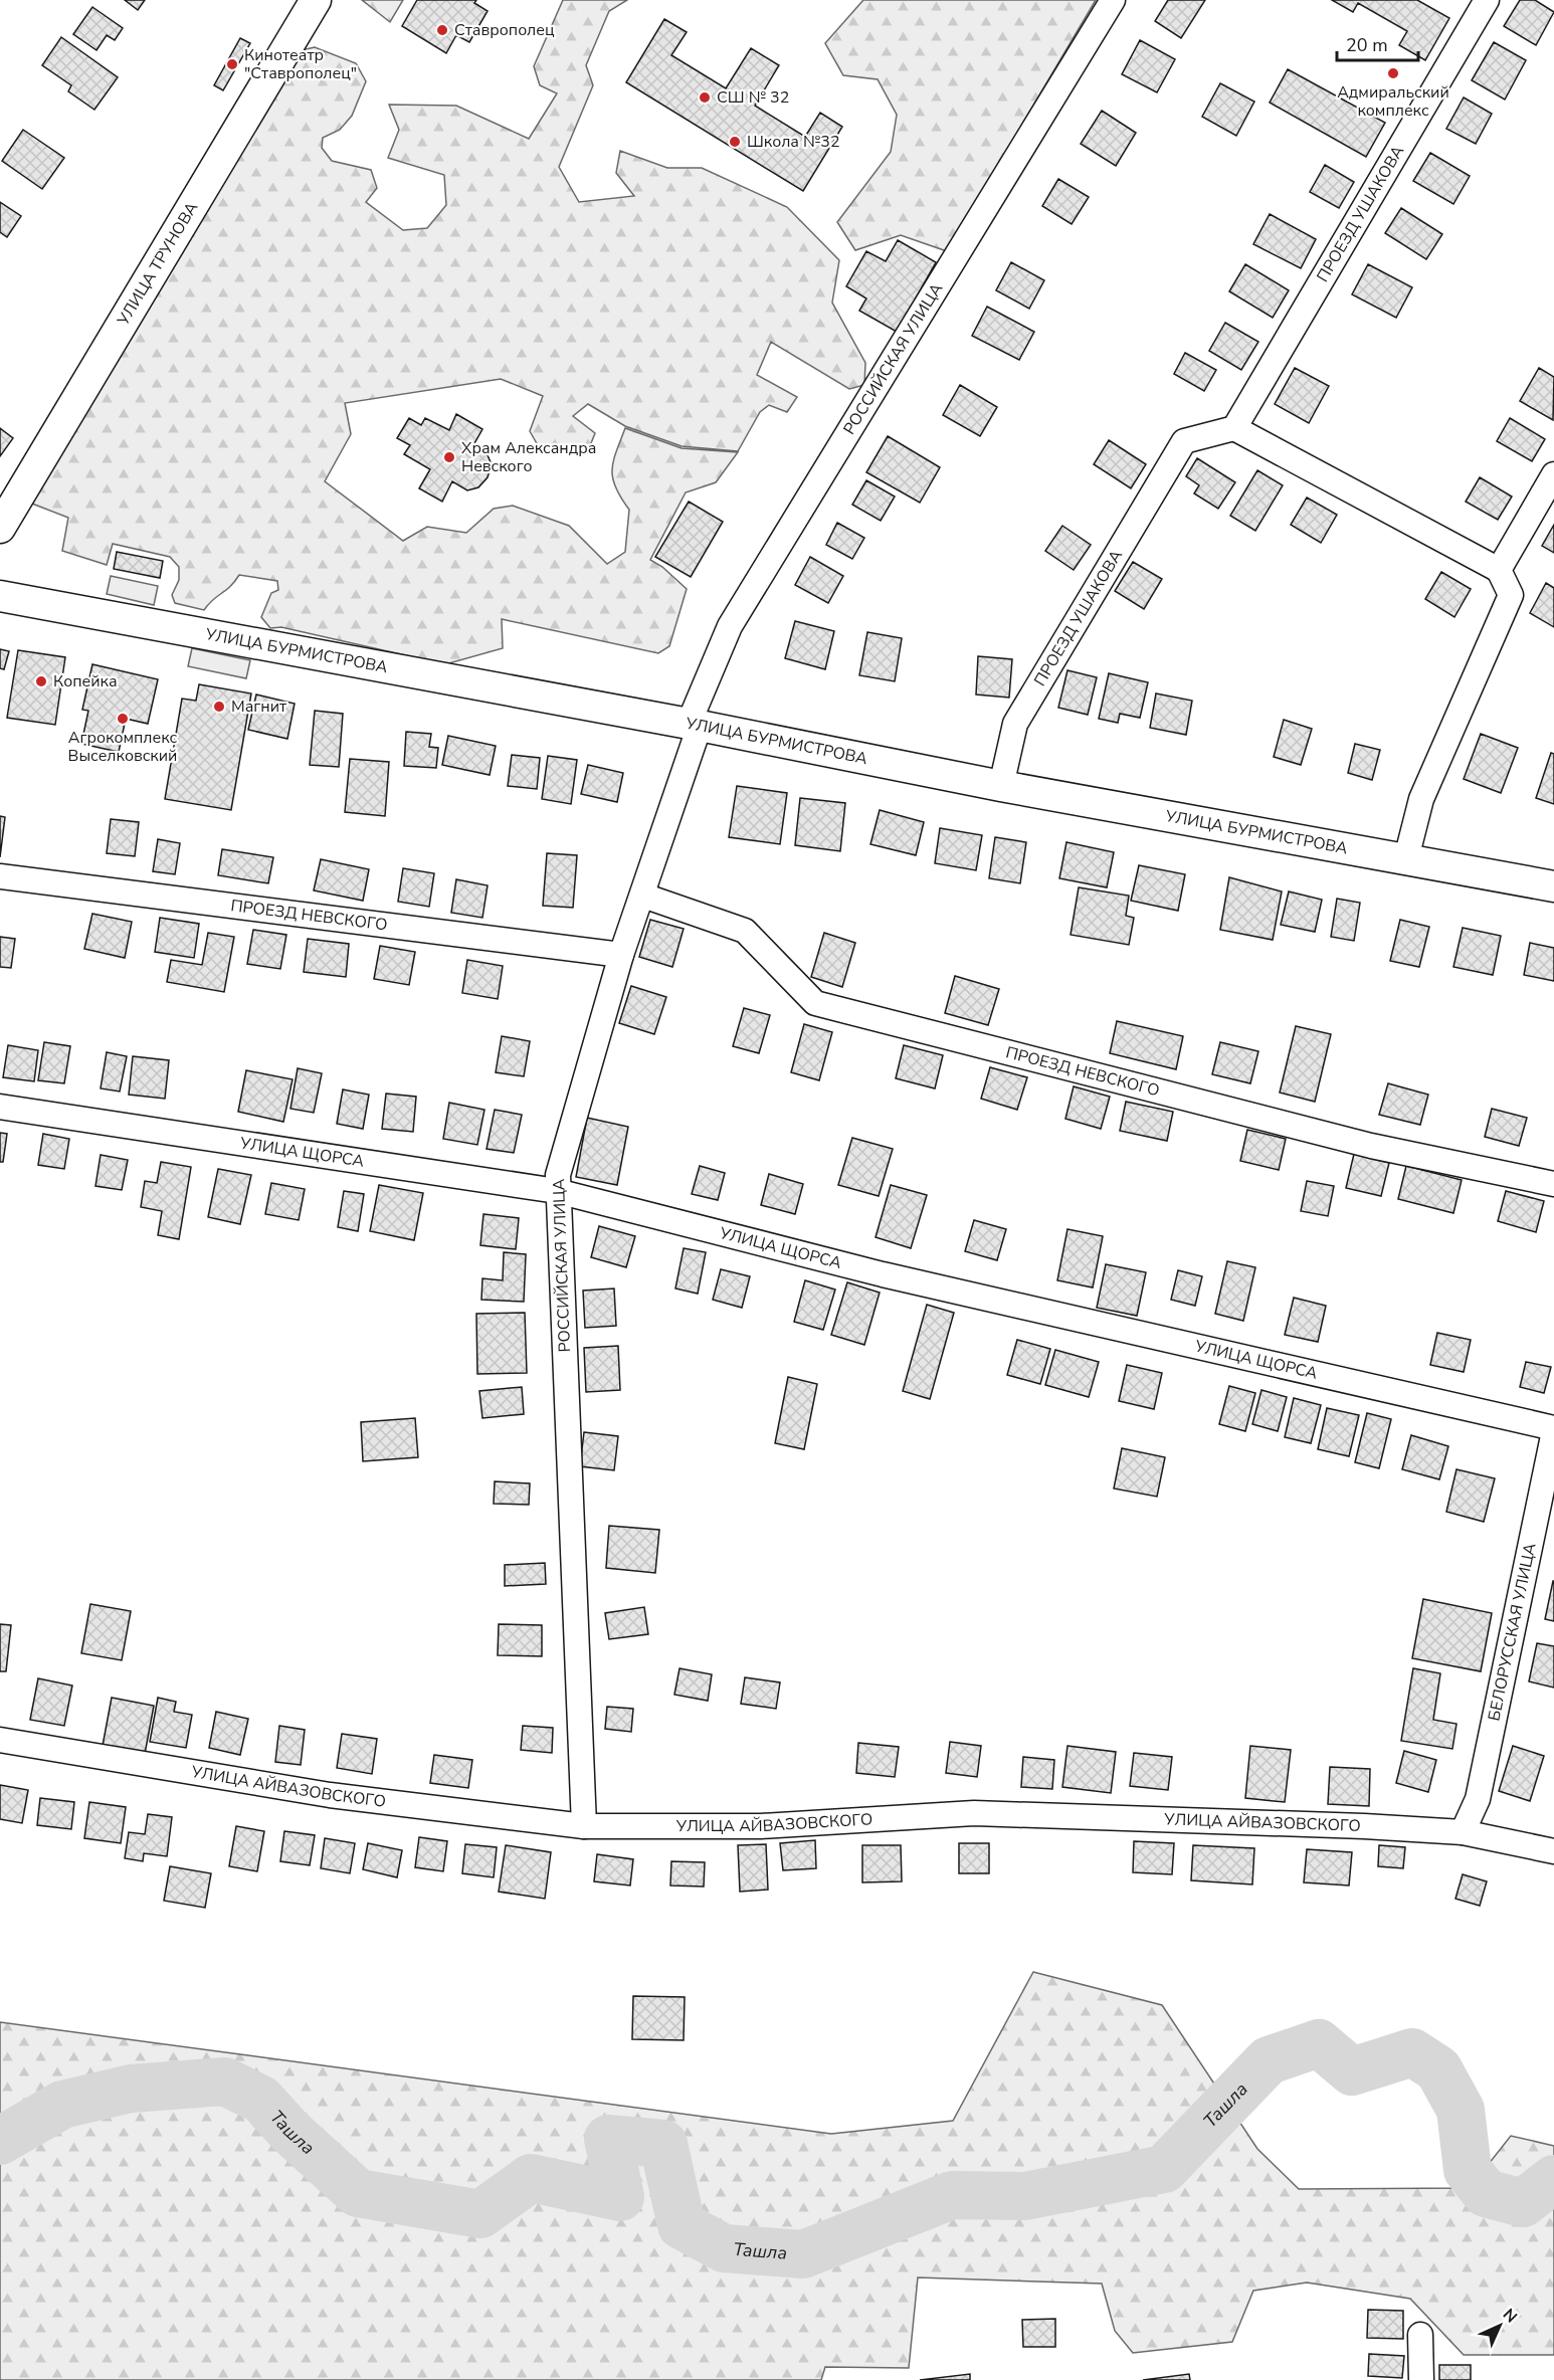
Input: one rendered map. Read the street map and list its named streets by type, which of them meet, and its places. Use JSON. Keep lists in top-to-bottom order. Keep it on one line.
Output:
{"streets":{"street":["ПРОЕЗД УШАКОВА","УЛИЦА ТРУНОВА","РОССИЙСКАЯ УЛИЦА","УЛИЦА БУРМИСТРОВА","ПРОЕЗД НЕВСКОГО","УЛИЦА ЩОРСА","БЕЛОРУССКАЯ УЛИЦА","УЛИЦА АЙВАЗОВСКОГО"]},"crossings":[["ПРОЕЗД УШАКОВА","УЛИЦА БУРМИСТРОВА"],["РОССИЙСКАЯ УЛИЦА","УЛИЦА БУРМИСТРОВА"],["РОССИЙСКАЯ УЛИЦА","ПРОЕЗД НЕВСКОГО"],["РОССИЙСКАЯ УЛИЦА","УЛИЦА ЩОРСА"],["РОССИЙСКАЯ УЛИЦА","УЛИЦА АЙВАЗОВСКОГО"],["УЛИЦА ЩОРСА","БЕЛОРУССКАЯ УЛИЦА"],["БЕЛОРУССКАЯ УЛИЦА","УЛИЦА АЙВАЗОВСКОГО"]],"water":["Ташла"],"places":["Ставрополец","Кинотеатр \"Ставрополец\"","Адмиральский комплекс","СШ № 32","Школа №32","Храм Александра Невского","Копейка","Магнит","Агрокомплекс Выселковский"],"scale_bar":"20 m","north":"top right"}
